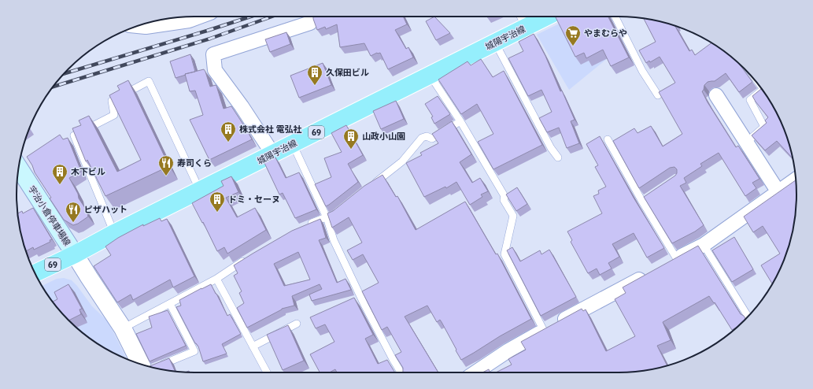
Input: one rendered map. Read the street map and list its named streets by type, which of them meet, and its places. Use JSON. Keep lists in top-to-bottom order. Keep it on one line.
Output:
{"streets":{"main road":["城陽宇治線","69","宇治小倉停車場線"]},"crossings":[["城陽宇治線","宇治小倉停車場線"]],"places":{"supermarket":["やまむらや"],"building":["久保田ビル","株式会社 電弘社","山政小山園","木下ビル","ドミ・セーヌ"],"restaurant":["寿司くら","ピザハット"]}}
